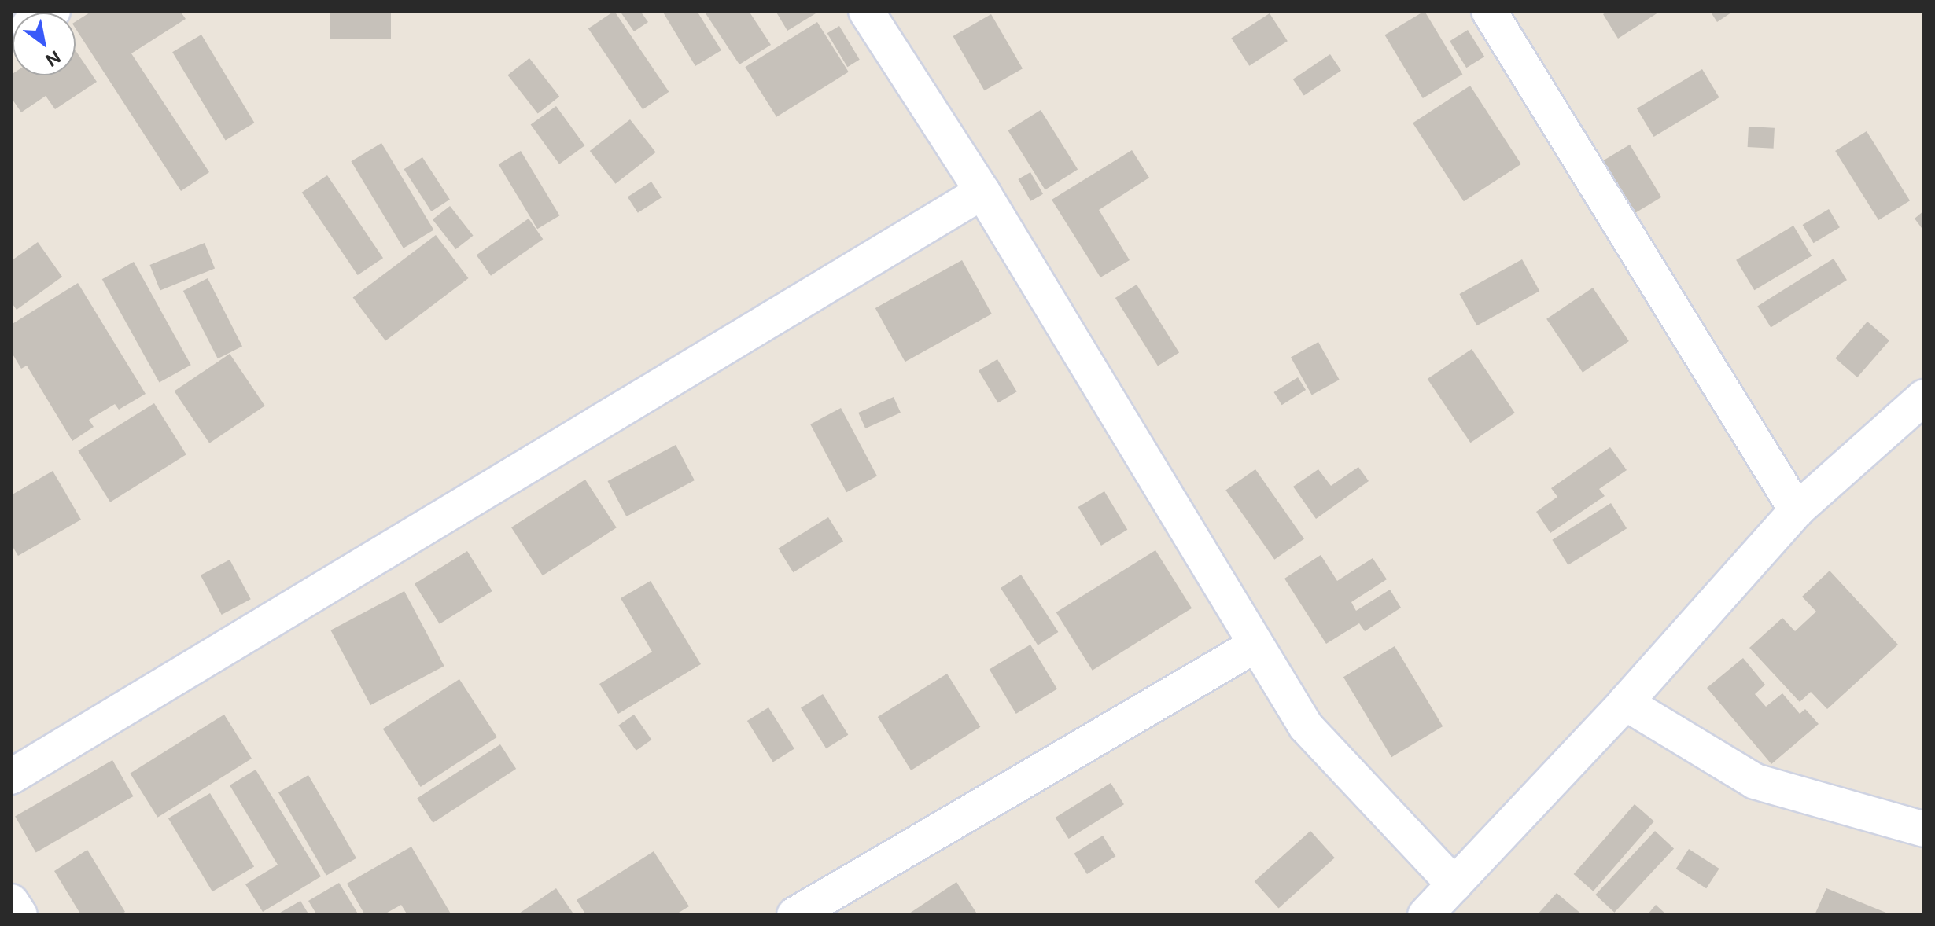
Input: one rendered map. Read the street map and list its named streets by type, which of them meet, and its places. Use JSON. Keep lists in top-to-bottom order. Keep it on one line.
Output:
{"north":"bottom right"}
